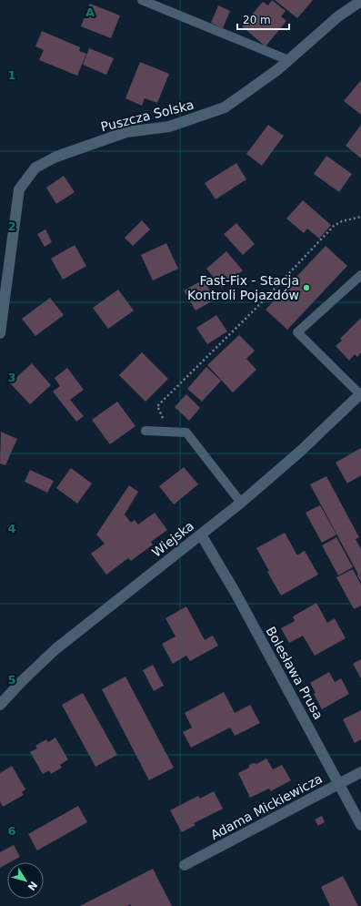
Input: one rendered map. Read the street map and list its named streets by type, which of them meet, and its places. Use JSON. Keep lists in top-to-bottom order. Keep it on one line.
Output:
{"streets":{"street":["Puszcza Solska","Wiejska","Bolesława Prusa","Adama Mickiewicza"]},"crossings":[["Wiejska","Bolesława Prusa"],["Bolesława Prusa","Adama Mickiewicza"]],"places":["Fast-Fix - Stacja Kontroli Pojazdów"],"scale_bar":"20 m","north":"bottom right","grid":{"columns":["A"],"rows":["1","2","3","4","5","6"]}}
